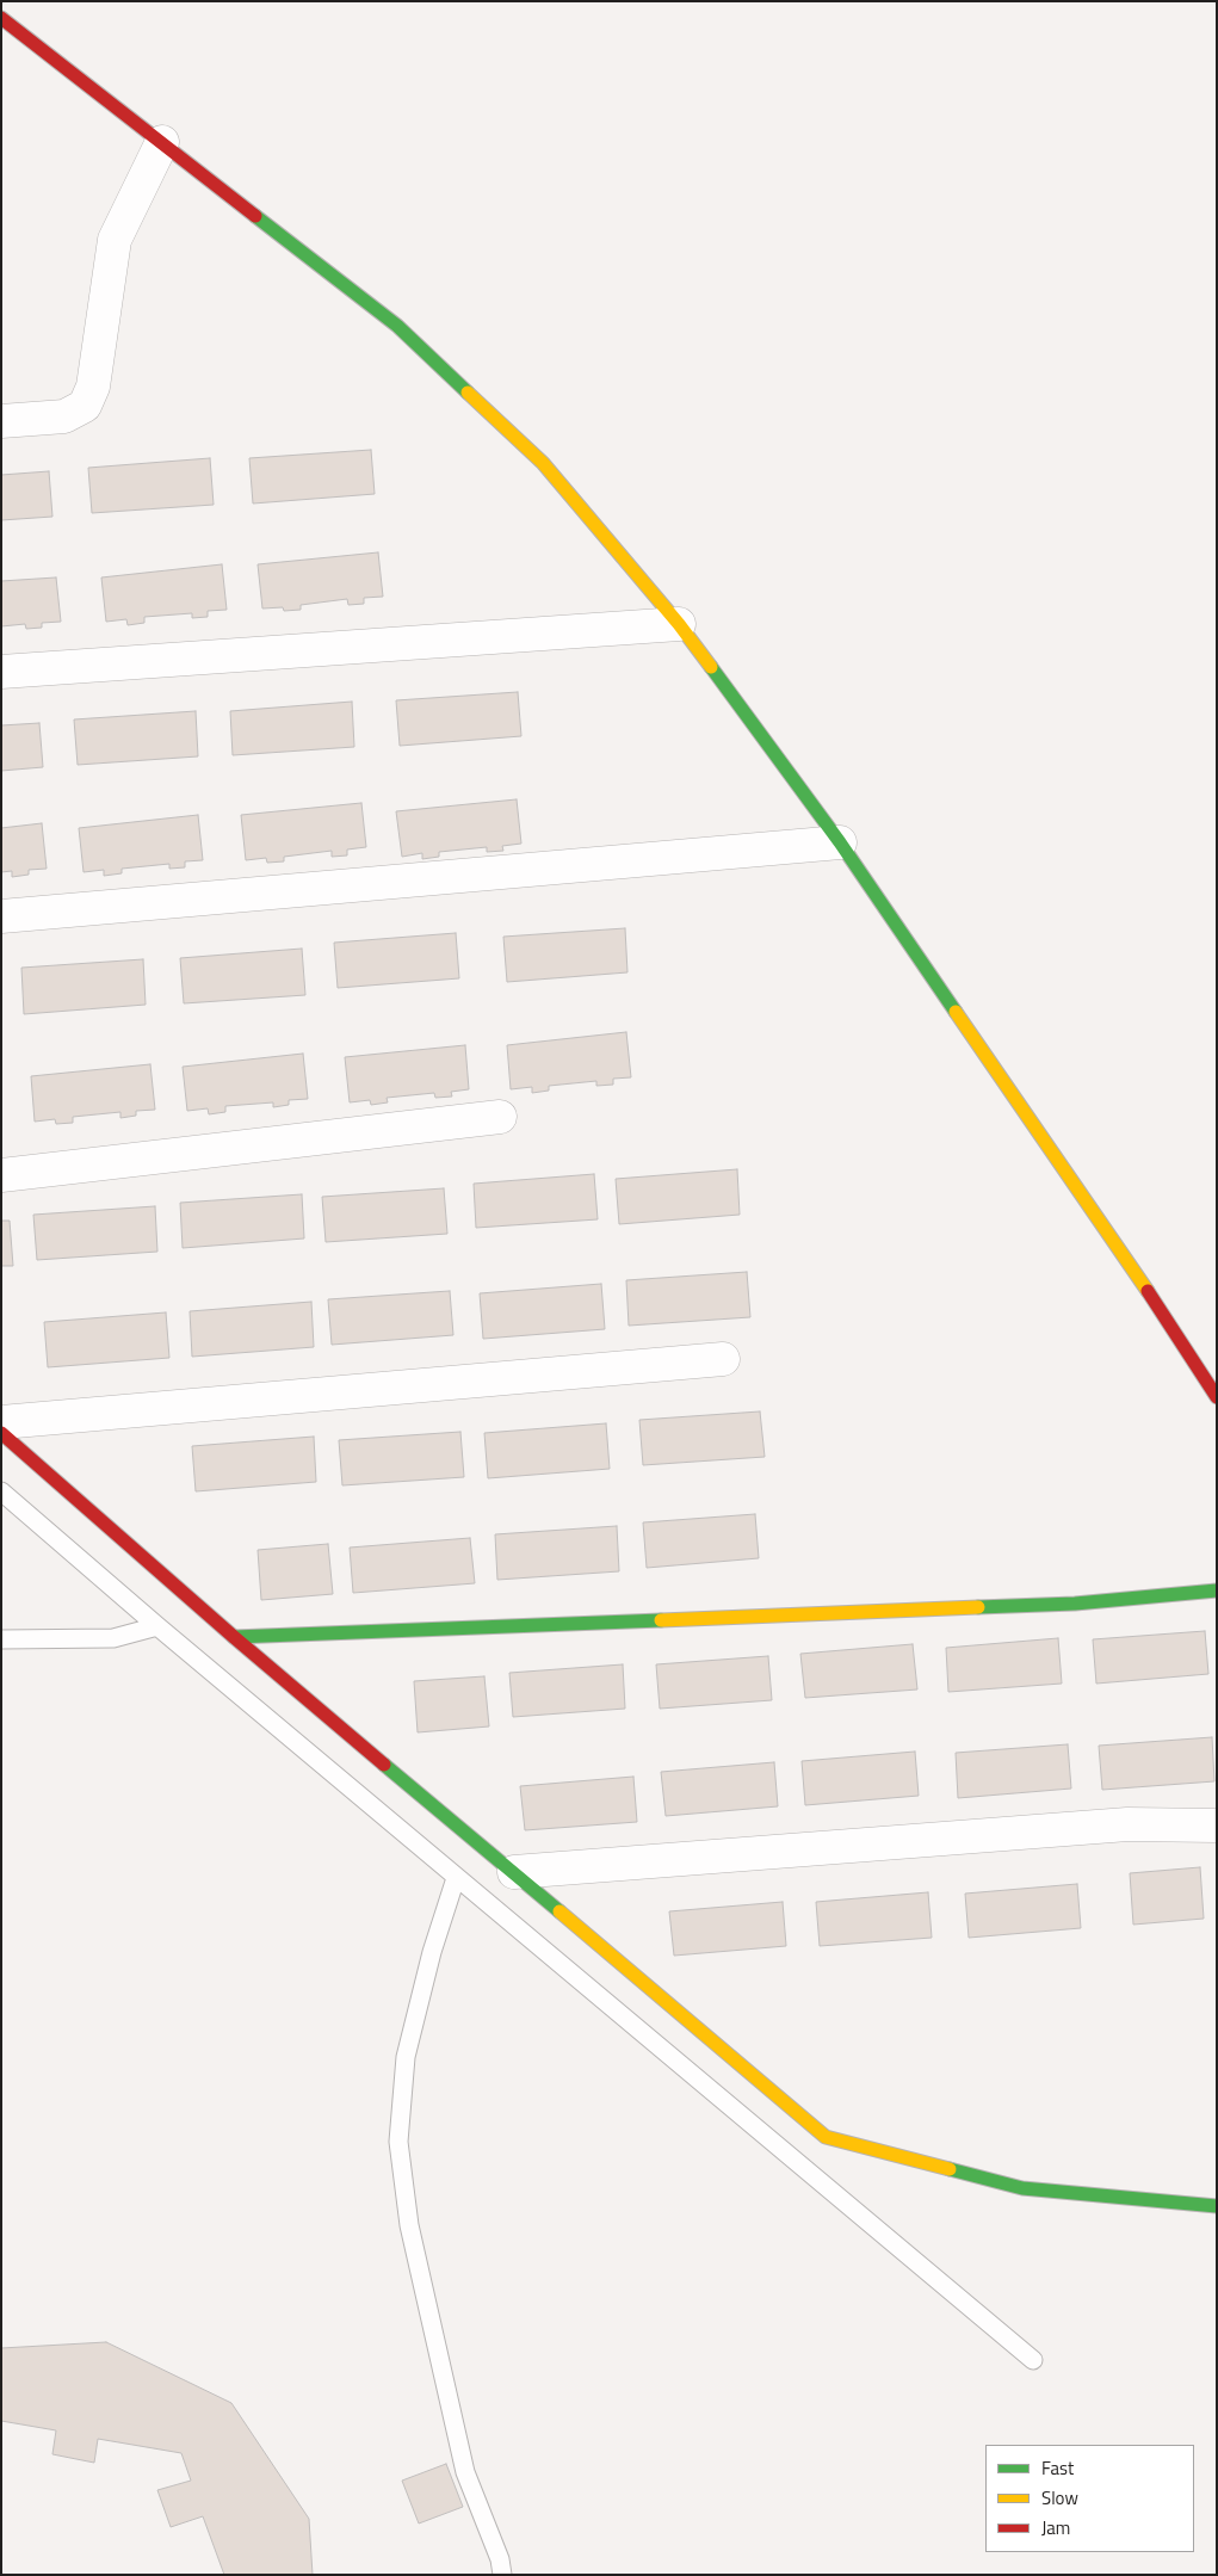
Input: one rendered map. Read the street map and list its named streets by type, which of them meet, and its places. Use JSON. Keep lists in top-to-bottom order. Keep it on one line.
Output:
{"legend":["Fast","Slow","Jam"]}
